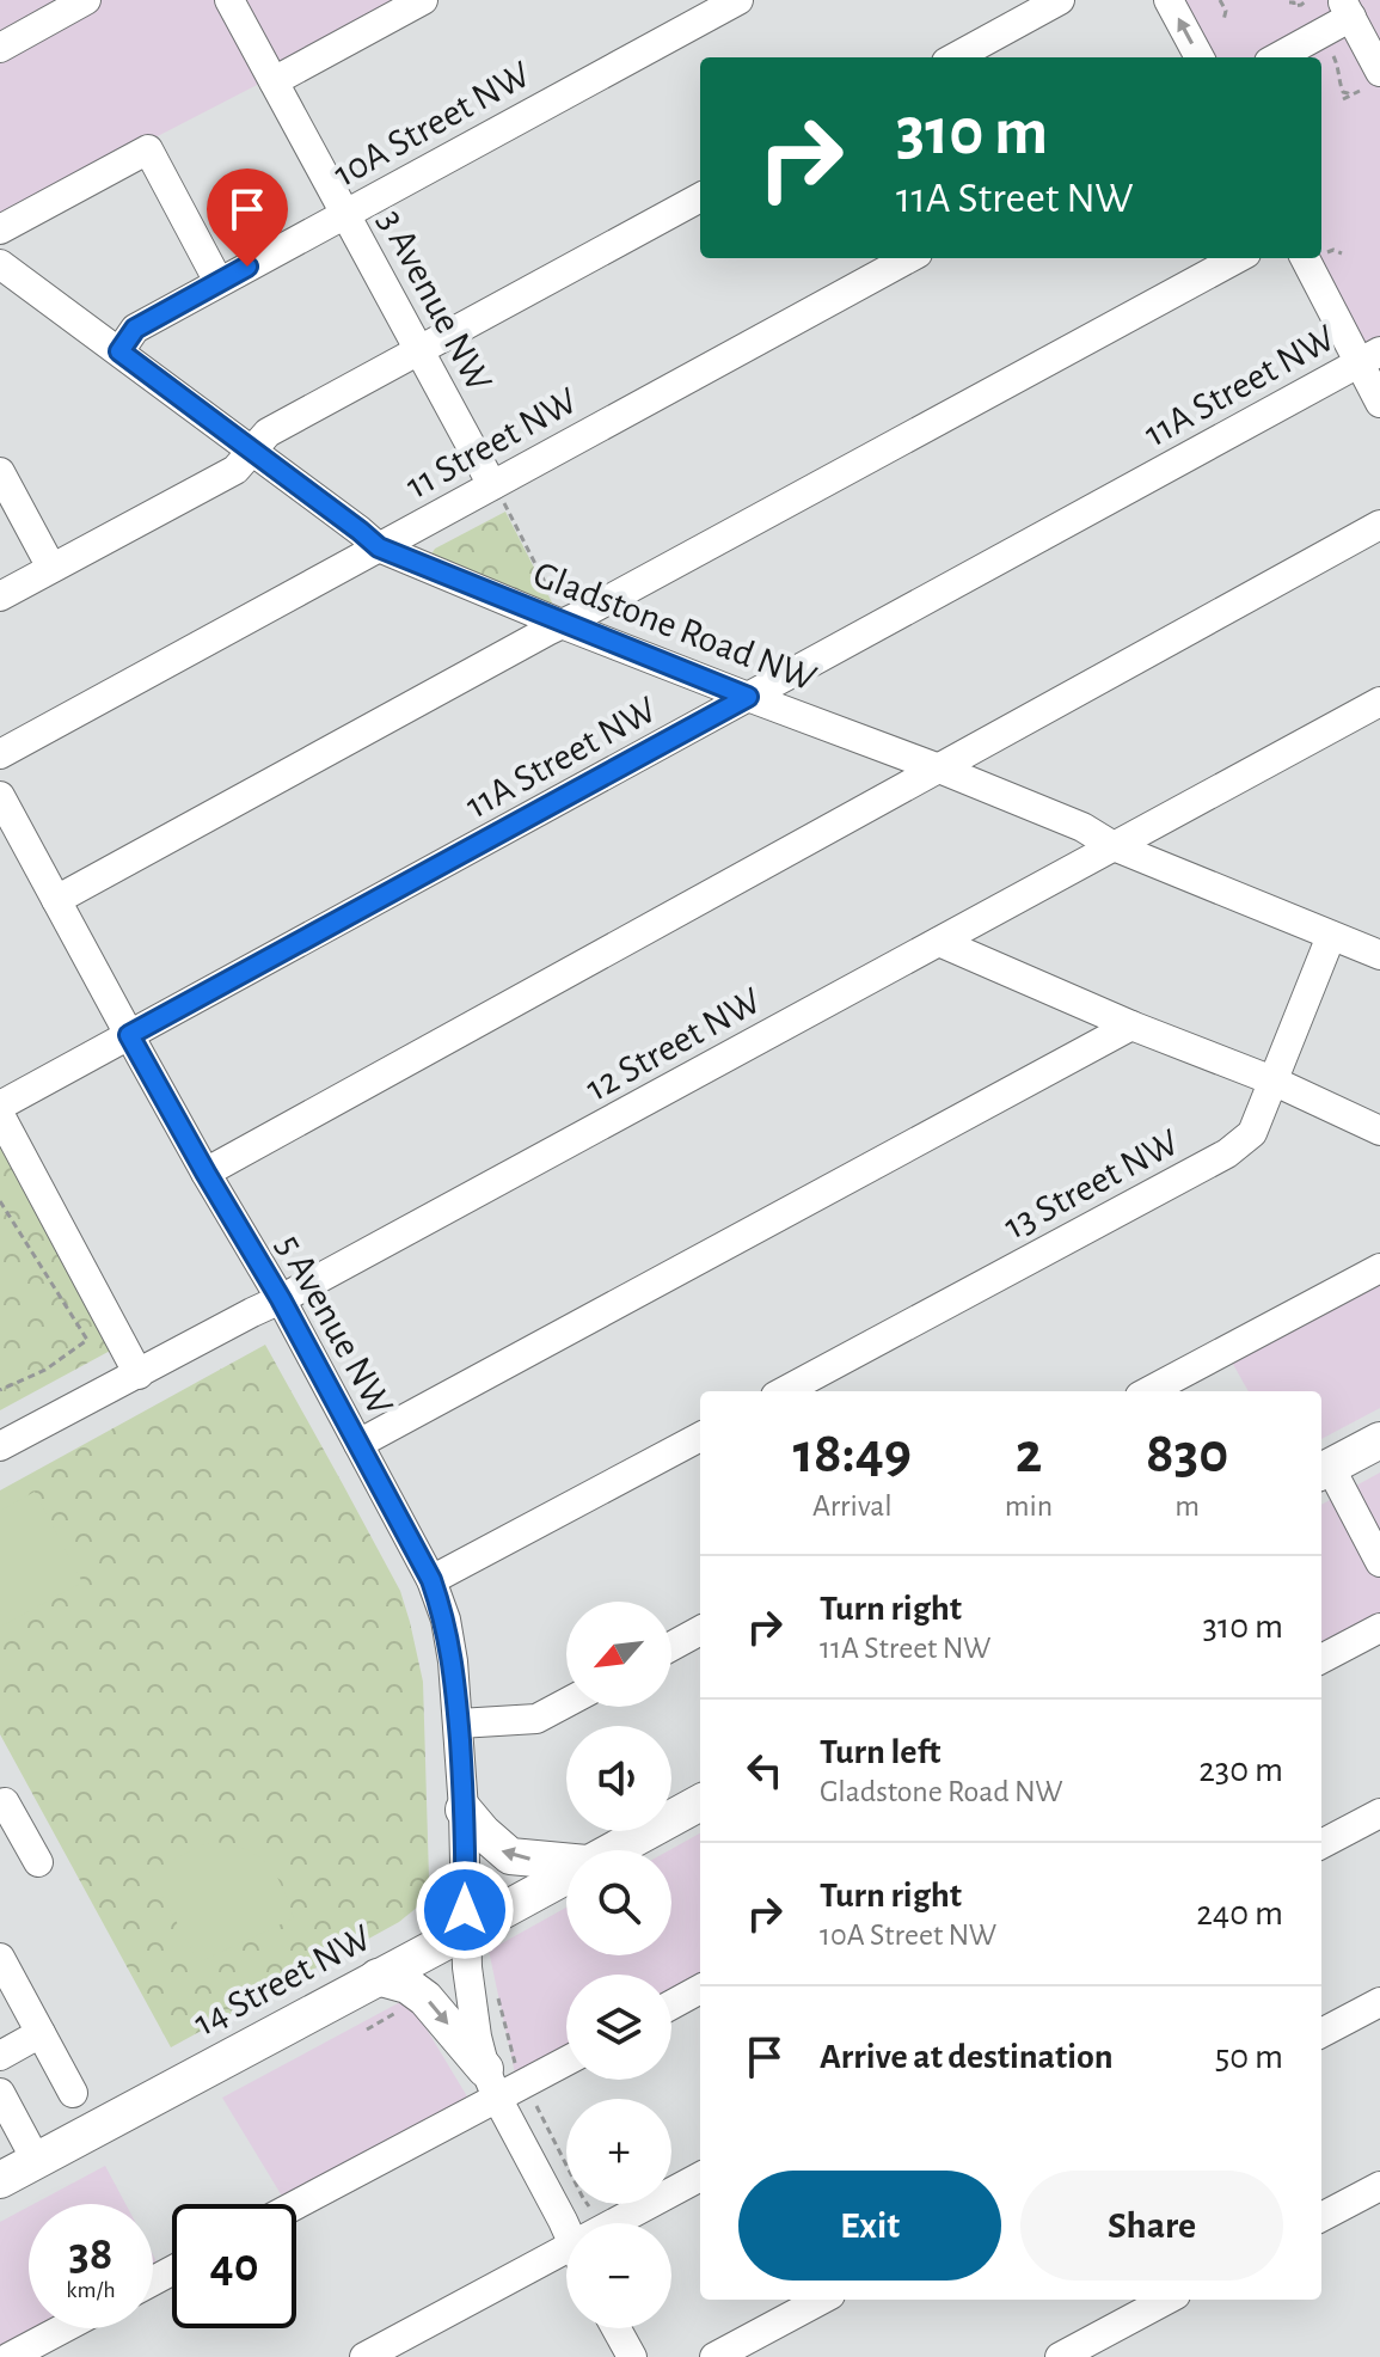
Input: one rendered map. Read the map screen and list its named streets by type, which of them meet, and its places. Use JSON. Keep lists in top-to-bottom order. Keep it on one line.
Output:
{"streets":{"main road":["14 Street NW"],"street":["10A Street NW","3 Avenue NW","11A Street NW","11 Street NW","Gladstone Road NW","12 Street NW","13 Street NW","5 Avenue NW"]},"crossings":[["10A Street NW","3 Avenue NW"],["10A Street NW","Gladstone Road NW"],["3 Avenue NW","11 Street NW"],["11A Street NW","Gladstone Road NW"],["11A Street NW","5 Avenue NW"],["11 Street NW","Gladstone Road NW"],["Gladstone Road NW","12 Street NW"],["Gladstone Road NW","13 Street NW"],["12 Street NW","5 Avenue NW"],["5 Avenue NW","14 Street NW"]],"north":"bottom left","page":{"turn":["310 m","11A Street NW"],"eta":["18:49","Arrival","2","min","830","m"],"list":[{"name":"Turn right","note":"11A Street NW","value":"310 m"},{"name":"Turn left","note":"Gladstone Road NW","value":"230 m"},{"name":"Turn right","note":"10A Street NW","value":"240 m"},{"name":"Arrive at destination","value":"50 m"}],"map_buttons":["+","−"],"buttons":["Exit","Share"],"speed":"38 km/h","limit":"40"}}
